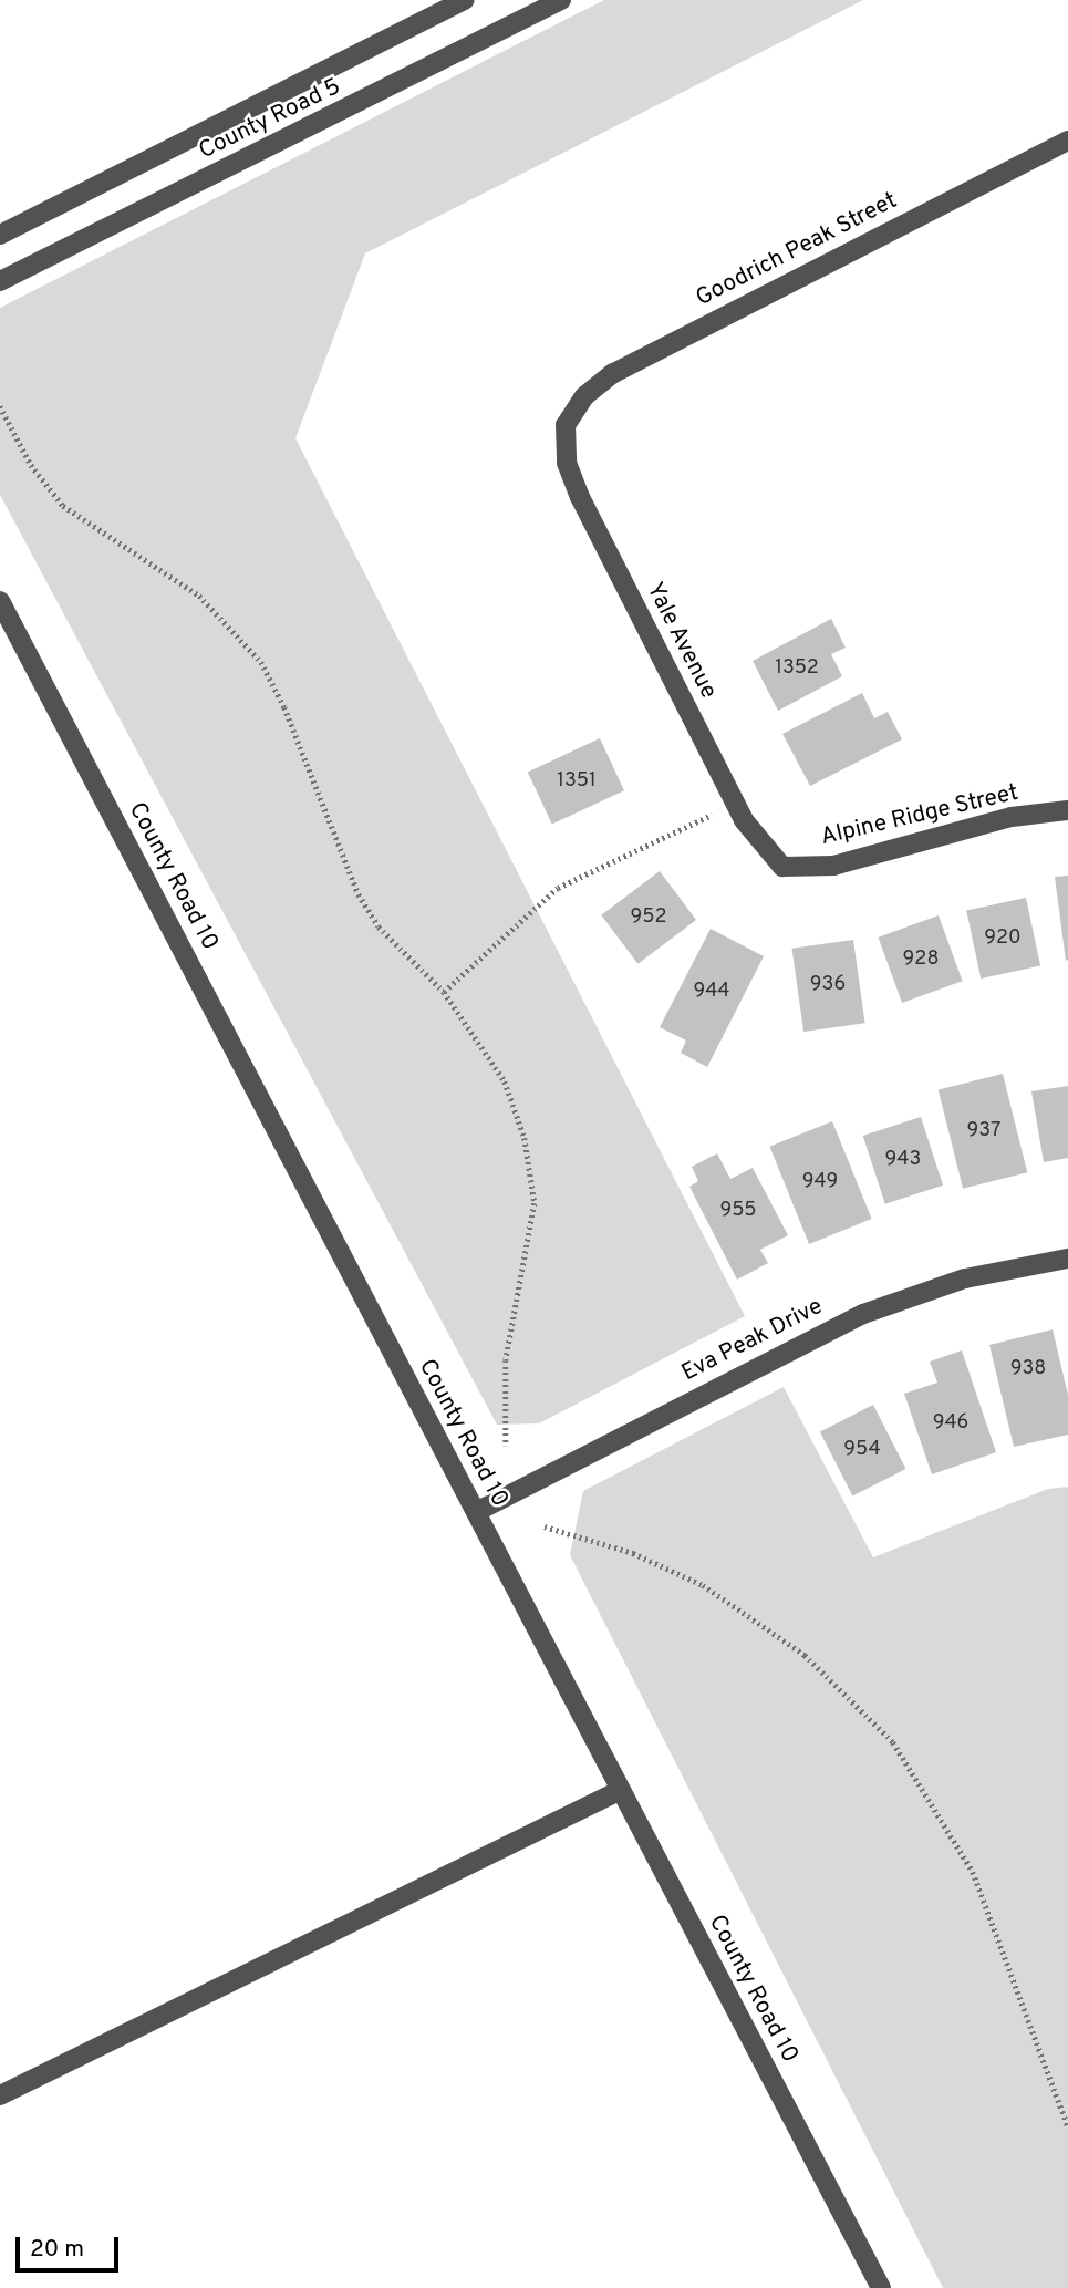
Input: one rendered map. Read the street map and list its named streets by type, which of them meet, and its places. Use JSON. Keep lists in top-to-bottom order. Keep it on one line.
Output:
{"streets":{"street":["County Road 5","Goodrich Peak Street","Yale Avenue","Alpine Ridge Street","County Road 10","Eva Peak Drive"]},"crossings":[["Goodrich Peak Street","Yale Avenue"],["Yale Avenue","Alpine Ridge Street"],["County Road 10","Eva Peak Drive"]],"house_numbers":["1352","1351","952","920","928","936","944","937","943","949","955","938","946","954"],"scale_bar":"20 m"}
